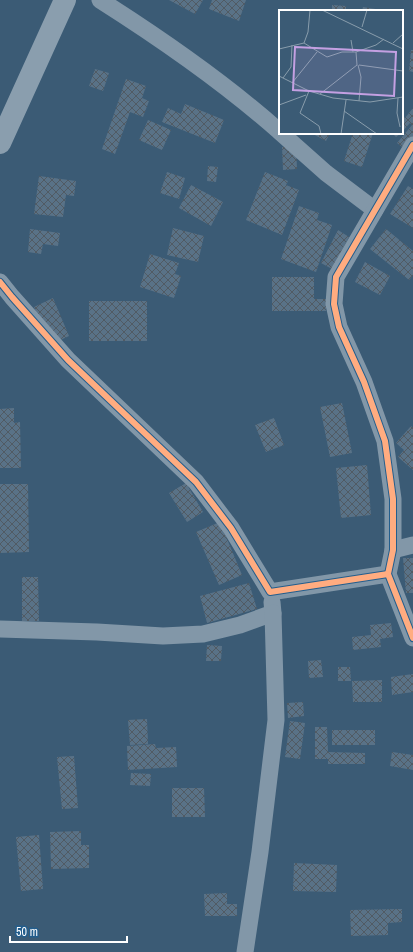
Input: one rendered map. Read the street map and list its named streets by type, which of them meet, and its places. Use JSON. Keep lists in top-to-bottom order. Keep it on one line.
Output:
{"scale_bar":"50 m"}
